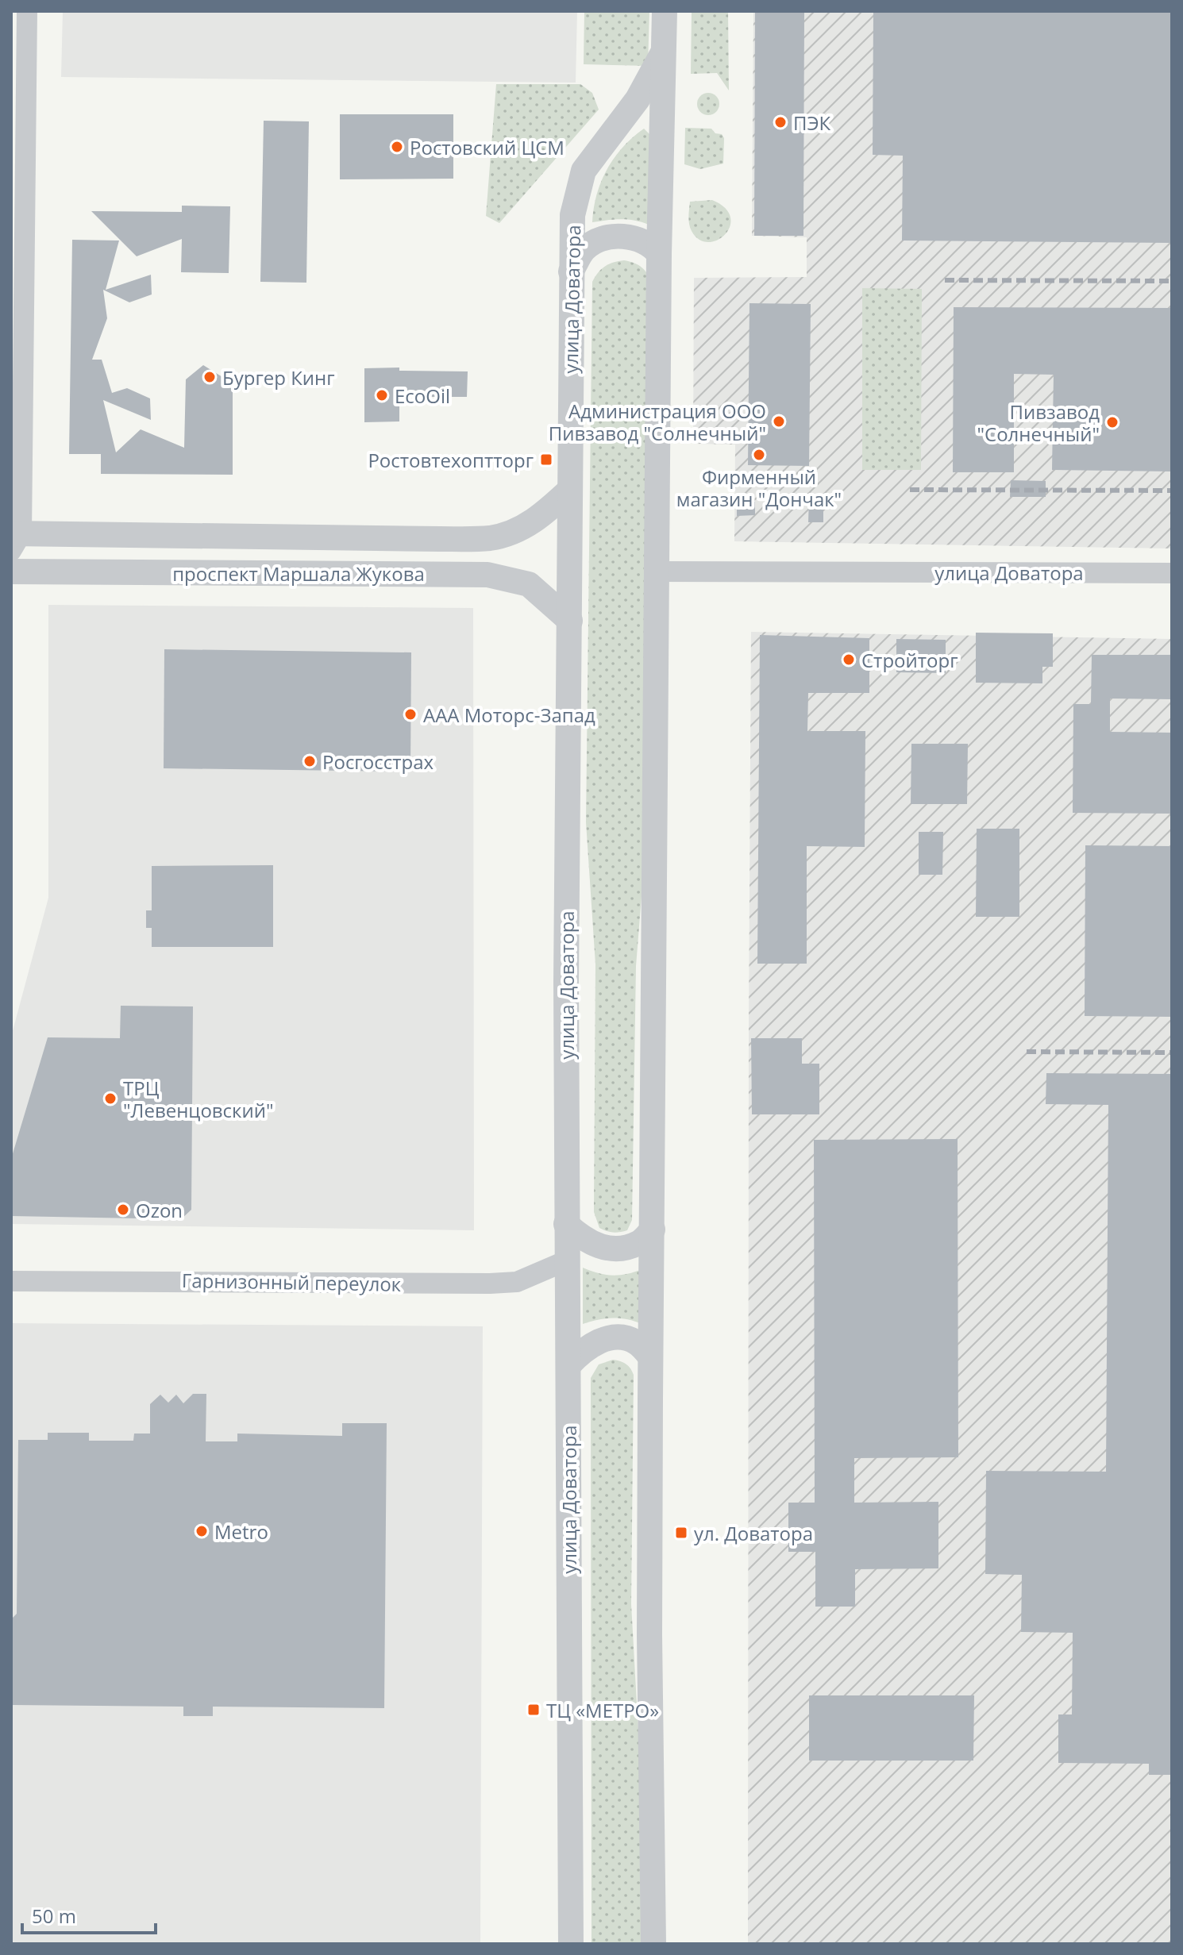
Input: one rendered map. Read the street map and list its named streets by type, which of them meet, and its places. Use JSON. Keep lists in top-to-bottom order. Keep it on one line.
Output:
{"streets":{"street":["улица Доватора","проспект Маршала Жукова","Гарнизонный переулок"]},"crossings":[["улица Доватора","проспект Маршала Жукова"],["улица Доватора","Гарнизонный переулок"]],"places":{"other":["ПЭК","Ростовский ЦСМ","Бургер Кинг","EcoOil","Администрация ООО Пивзавод \"Солнечный\"","Пивзавод \"Солнечный\"","Фирменный магазин \"Дончак\"","Стройторг","ААА Моторс-Запад","Росгосстрах","ТРЦ \"Левенцовский\"","Ozon","Metro"],"transit":["Ростовтехоптторг","ул. Доватора","ТЦ «МЕТРО»"]},"scale_bar":"50 m"}
